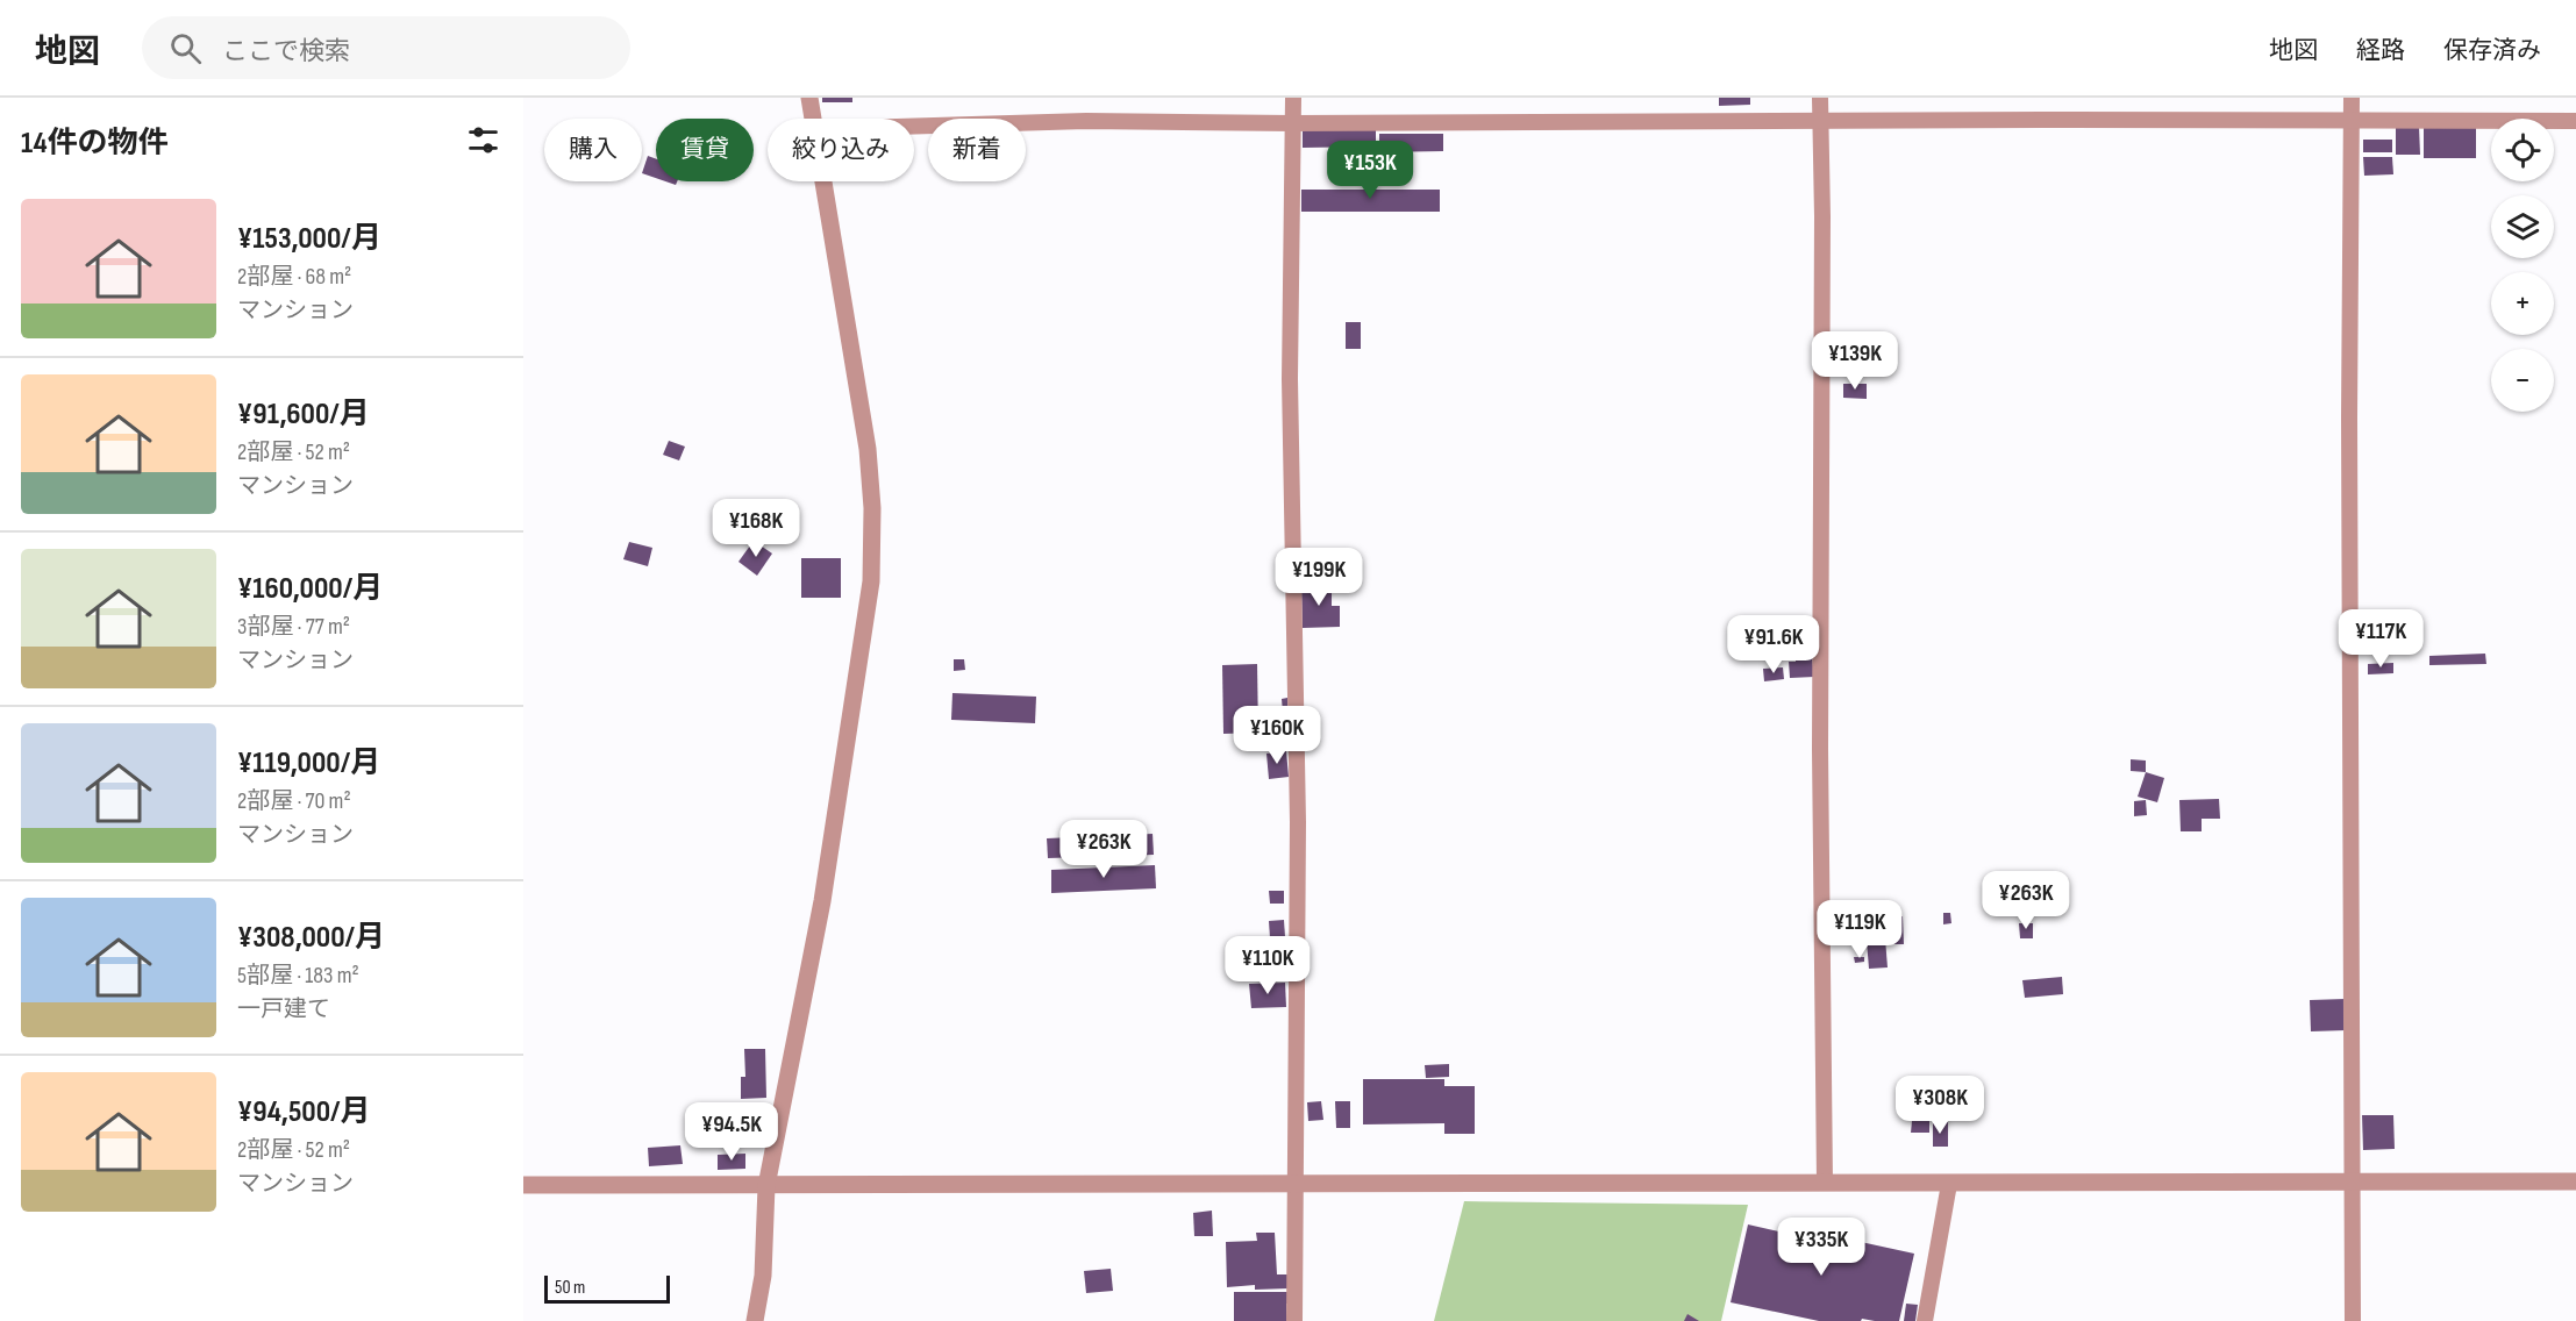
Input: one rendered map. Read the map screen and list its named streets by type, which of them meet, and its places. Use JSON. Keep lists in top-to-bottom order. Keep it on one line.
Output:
{"scale_bar":"50 m","page":{"header":"地図","search":"ここで検索","nav":["地図","経路","保存済み"],"heading":"14件の物件","map_buttons":["+","−"],"chip":["購入","賃貸","絞り込み","新着"],"price":["¥153K","¥139K","¥168K","¥199K","¥117K","¥91.6K","¥160K","¥263K","¥263K","¥119K","¥110K","¥308K","¥94.5K","¥335K"],"list":[{"name":"¥153,000/月","note":"2部屋 · 68 m² · マンション"},{"name":"¥91,600/月","note":"2部屋 · 52 m² · マンション"},{"name":"¥160,000/月","note":"3部屋 · 77 m² · マンション"},{"name":"¥119,000/月","note":"2部屋 · 70 m² · マンション"},{"name":"¥308,000/月","note":"5部屋 · 183 m² · 一戸建て"},{"name":"¥94,500/月","note":"2部屋 · 52 m² · マンション"}],"scale":"50 m"}}
